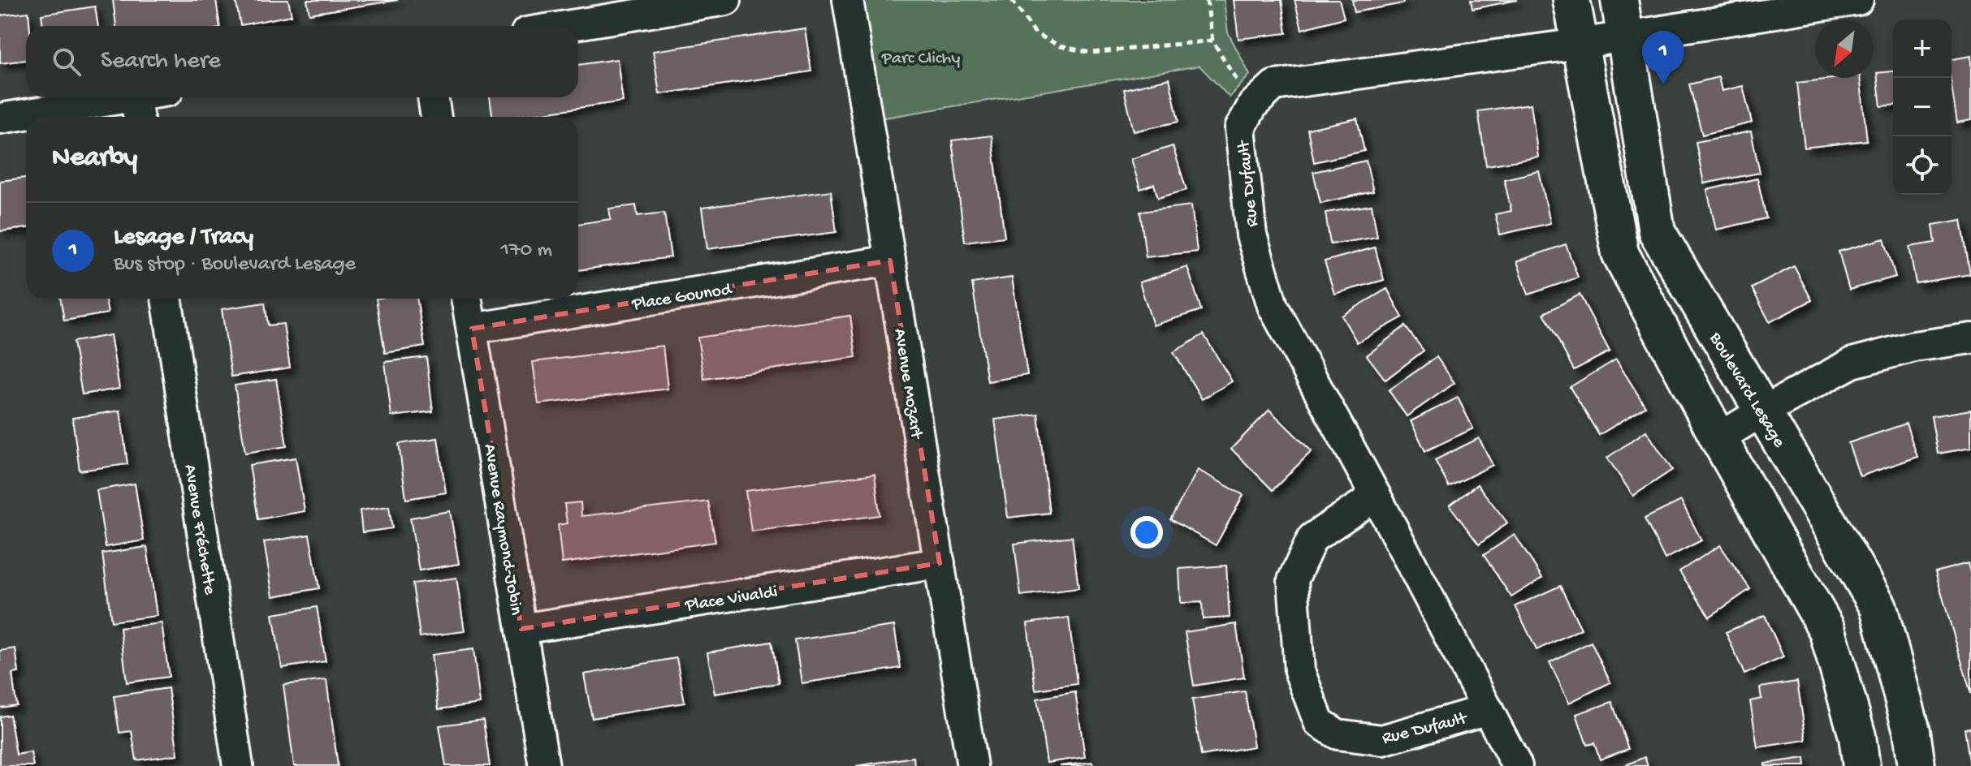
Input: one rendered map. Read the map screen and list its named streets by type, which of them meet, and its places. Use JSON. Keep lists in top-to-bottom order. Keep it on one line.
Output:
{"streets":{"street":["Rue Dufault","Place Gounod","Avenue Mozart","Boulevard Lesage","Avenue Fréchette","Avenue Raymond-Jobin","Place Vivaldi"]},"crossings":[["Rue Dufault","Boulevard Lesage"],["Place Gounod","Avenue Mozart"],["Place Gounod","Avenue Raymond-Jobin"],["Avenue Mozart","Place Vivaldi"],["Avenue Raymond-Jobin","Place Vivaldi"]],"parks":["Parc Clichy"],"north":"bottom left","page":{"map_buttons":["+","−"],"search":"Search here","pins":"1","heading":"Nearby","list":[{"mark":"1","name":"Lesage / Tracy","note":"Bus stop · Boulevard Lesage","value":"170 m"}]}}
